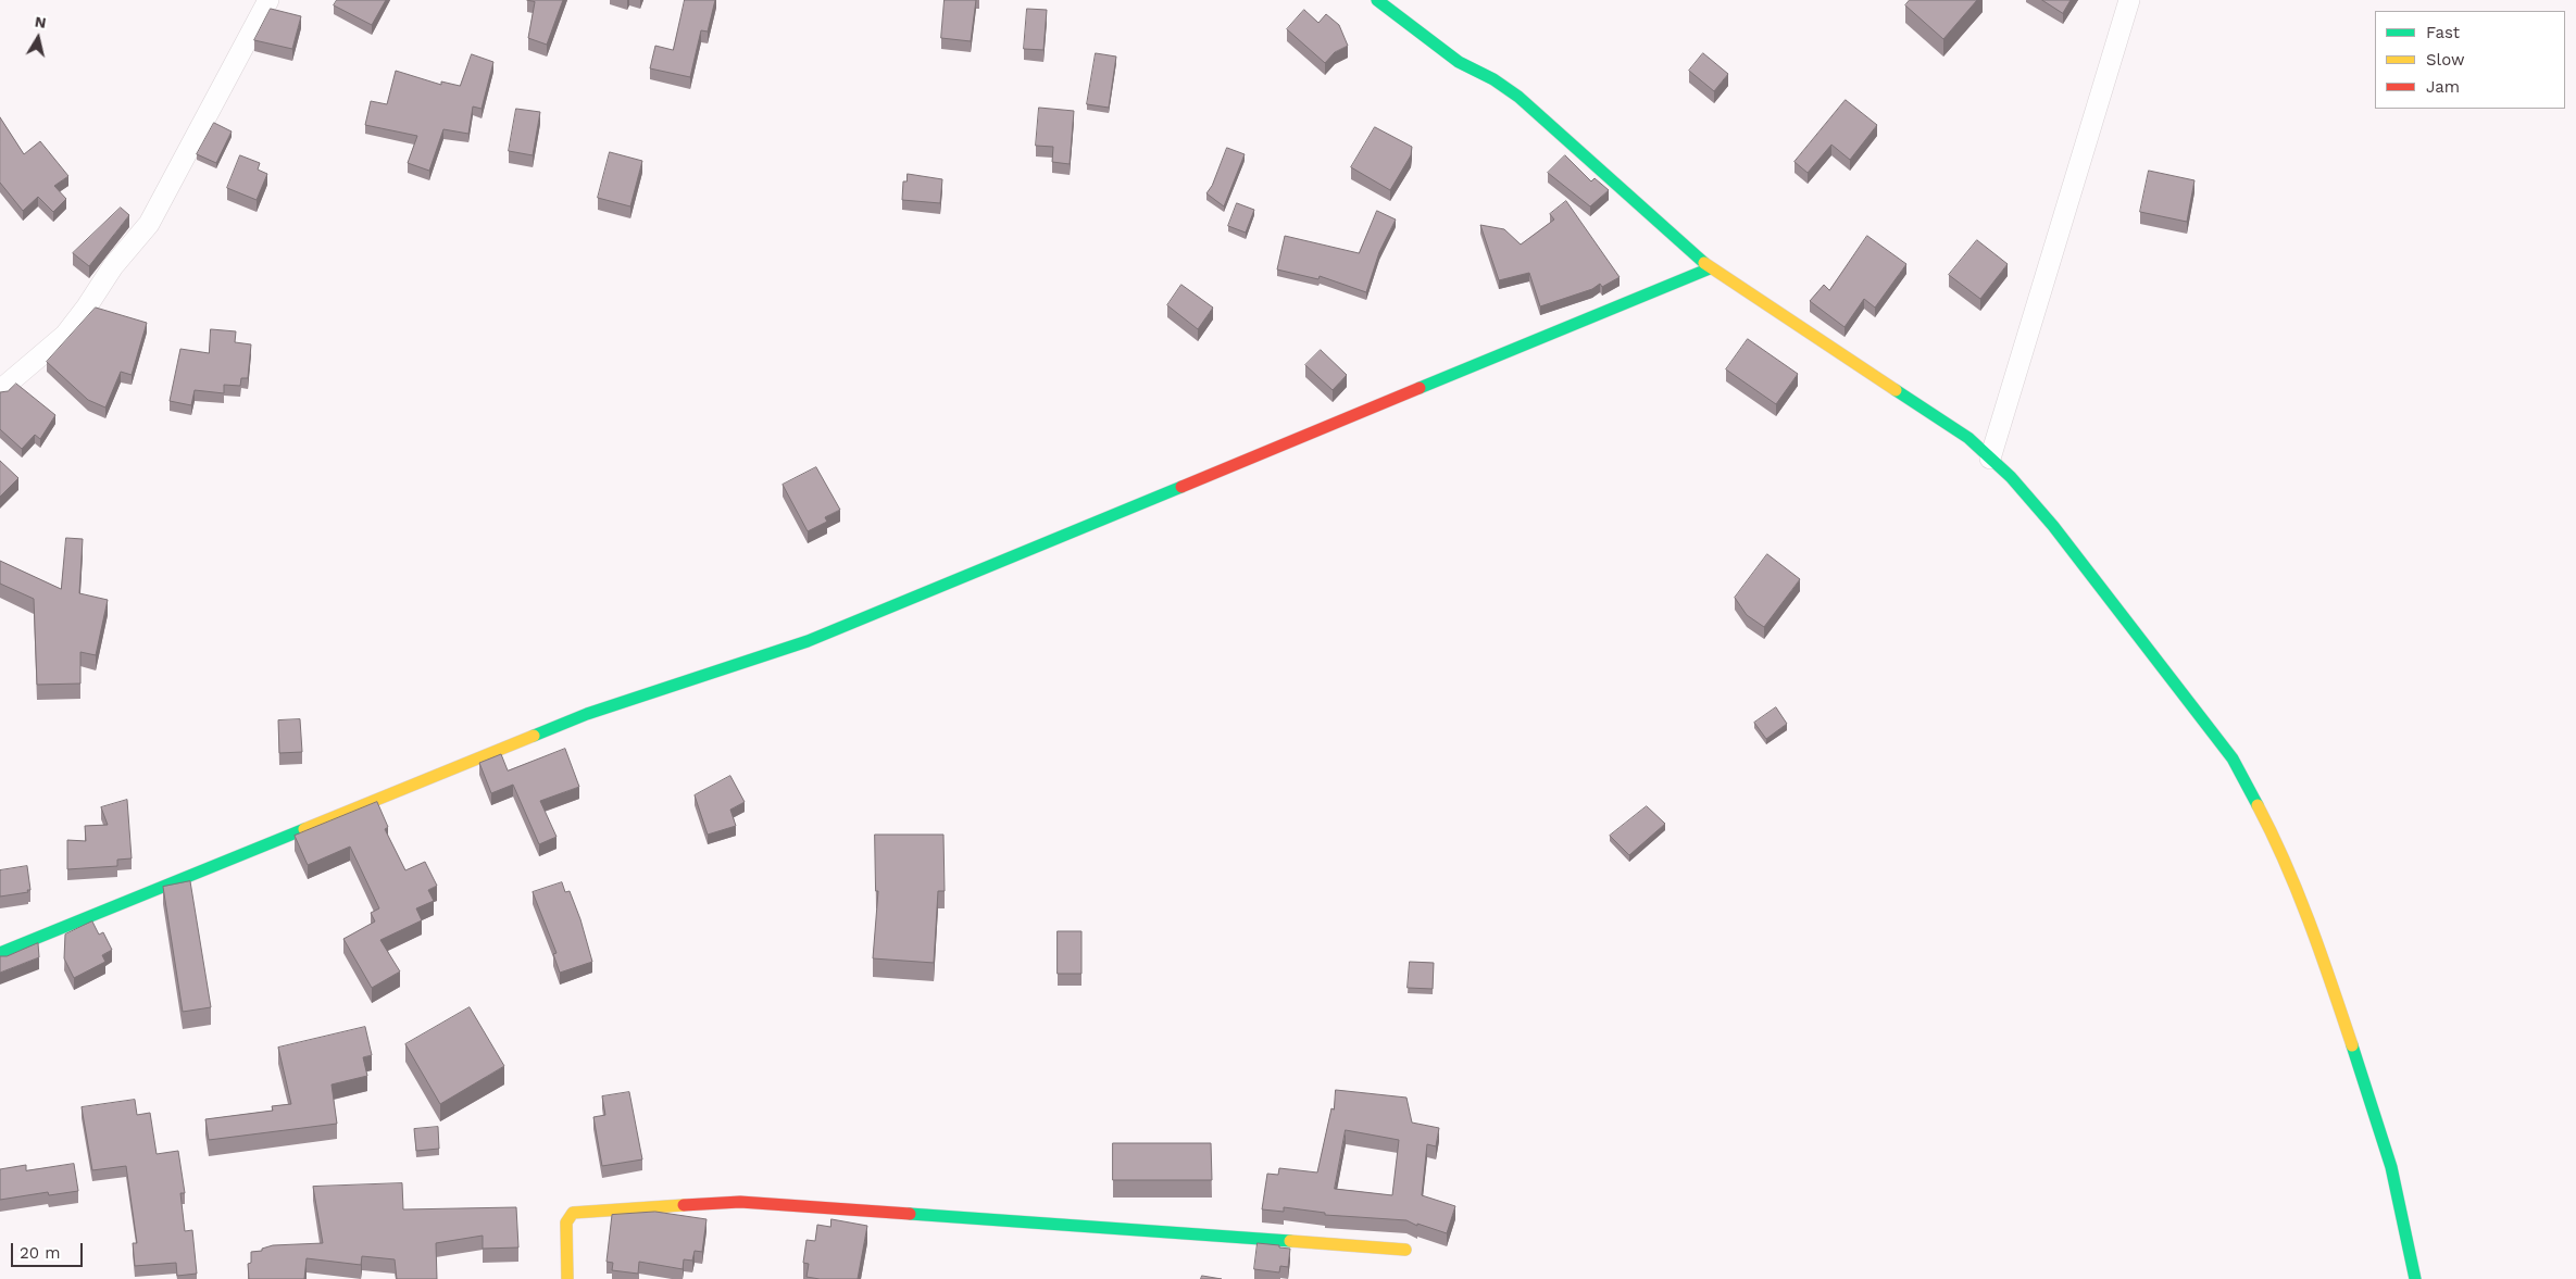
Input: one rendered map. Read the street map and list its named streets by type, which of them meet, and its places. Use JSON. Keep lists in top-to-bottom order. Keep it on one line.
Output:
{"legend":["Fast","Slow","Jam"],"scale_bar":"20 m","north":"top"}
